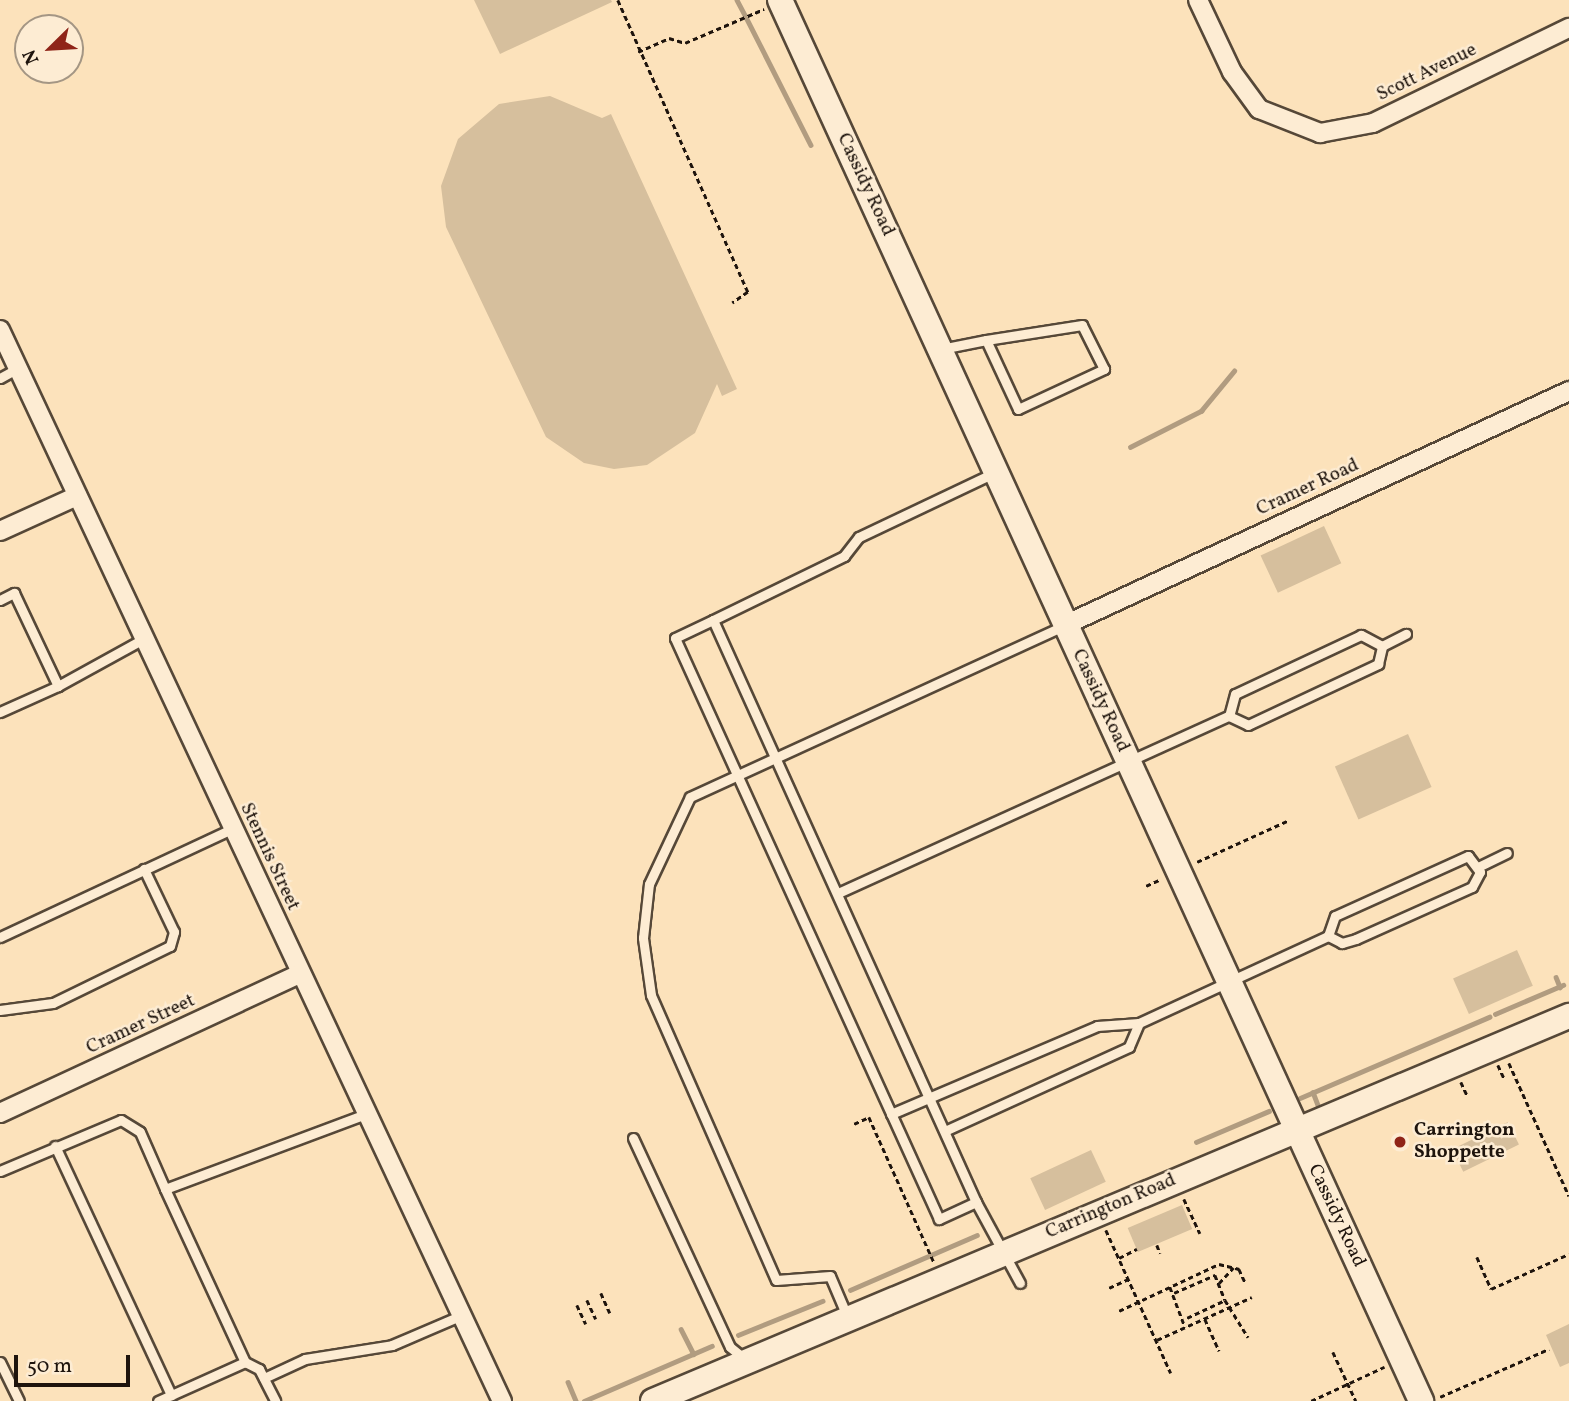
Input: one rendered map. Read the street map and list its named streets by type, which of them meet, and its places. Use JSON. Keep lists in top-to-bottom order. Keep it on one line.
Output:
{"streets":{"street":["Scott Avenue","Cassidy Road","Cramer Road","Stennis Street","Cramer Street","Carrington Road"]},"crossings":[["Cassidy Road","Cramer Road"],["Cassidy Road","Carrington Road"],["Stennis Street","Cramer Street"]],"places":["Carrington Shoppette"],"scale_bar":"50 m","north":"bottom left"}
